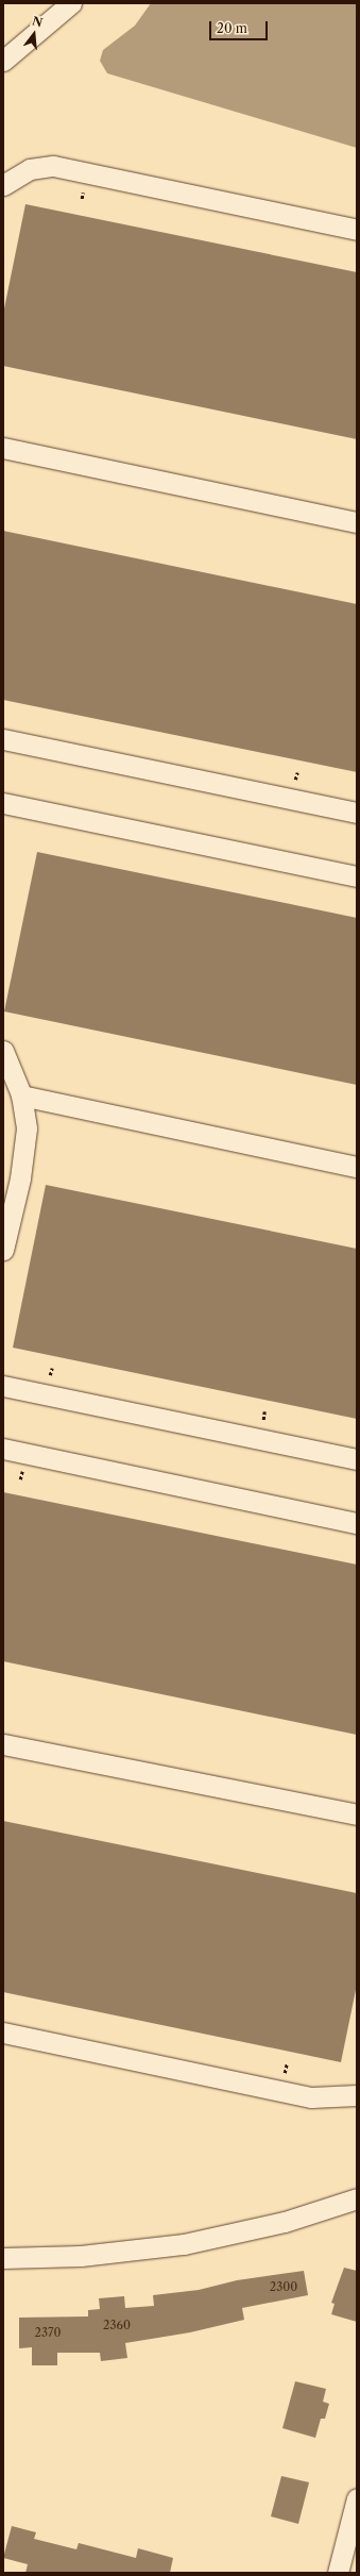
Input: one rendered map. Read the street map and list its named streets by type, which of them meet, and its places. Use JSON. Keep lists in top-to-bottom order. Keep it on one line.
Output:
{"house_numbers":["2300","2360","2370"],"scale_bar":"20 m","north":"top"}
